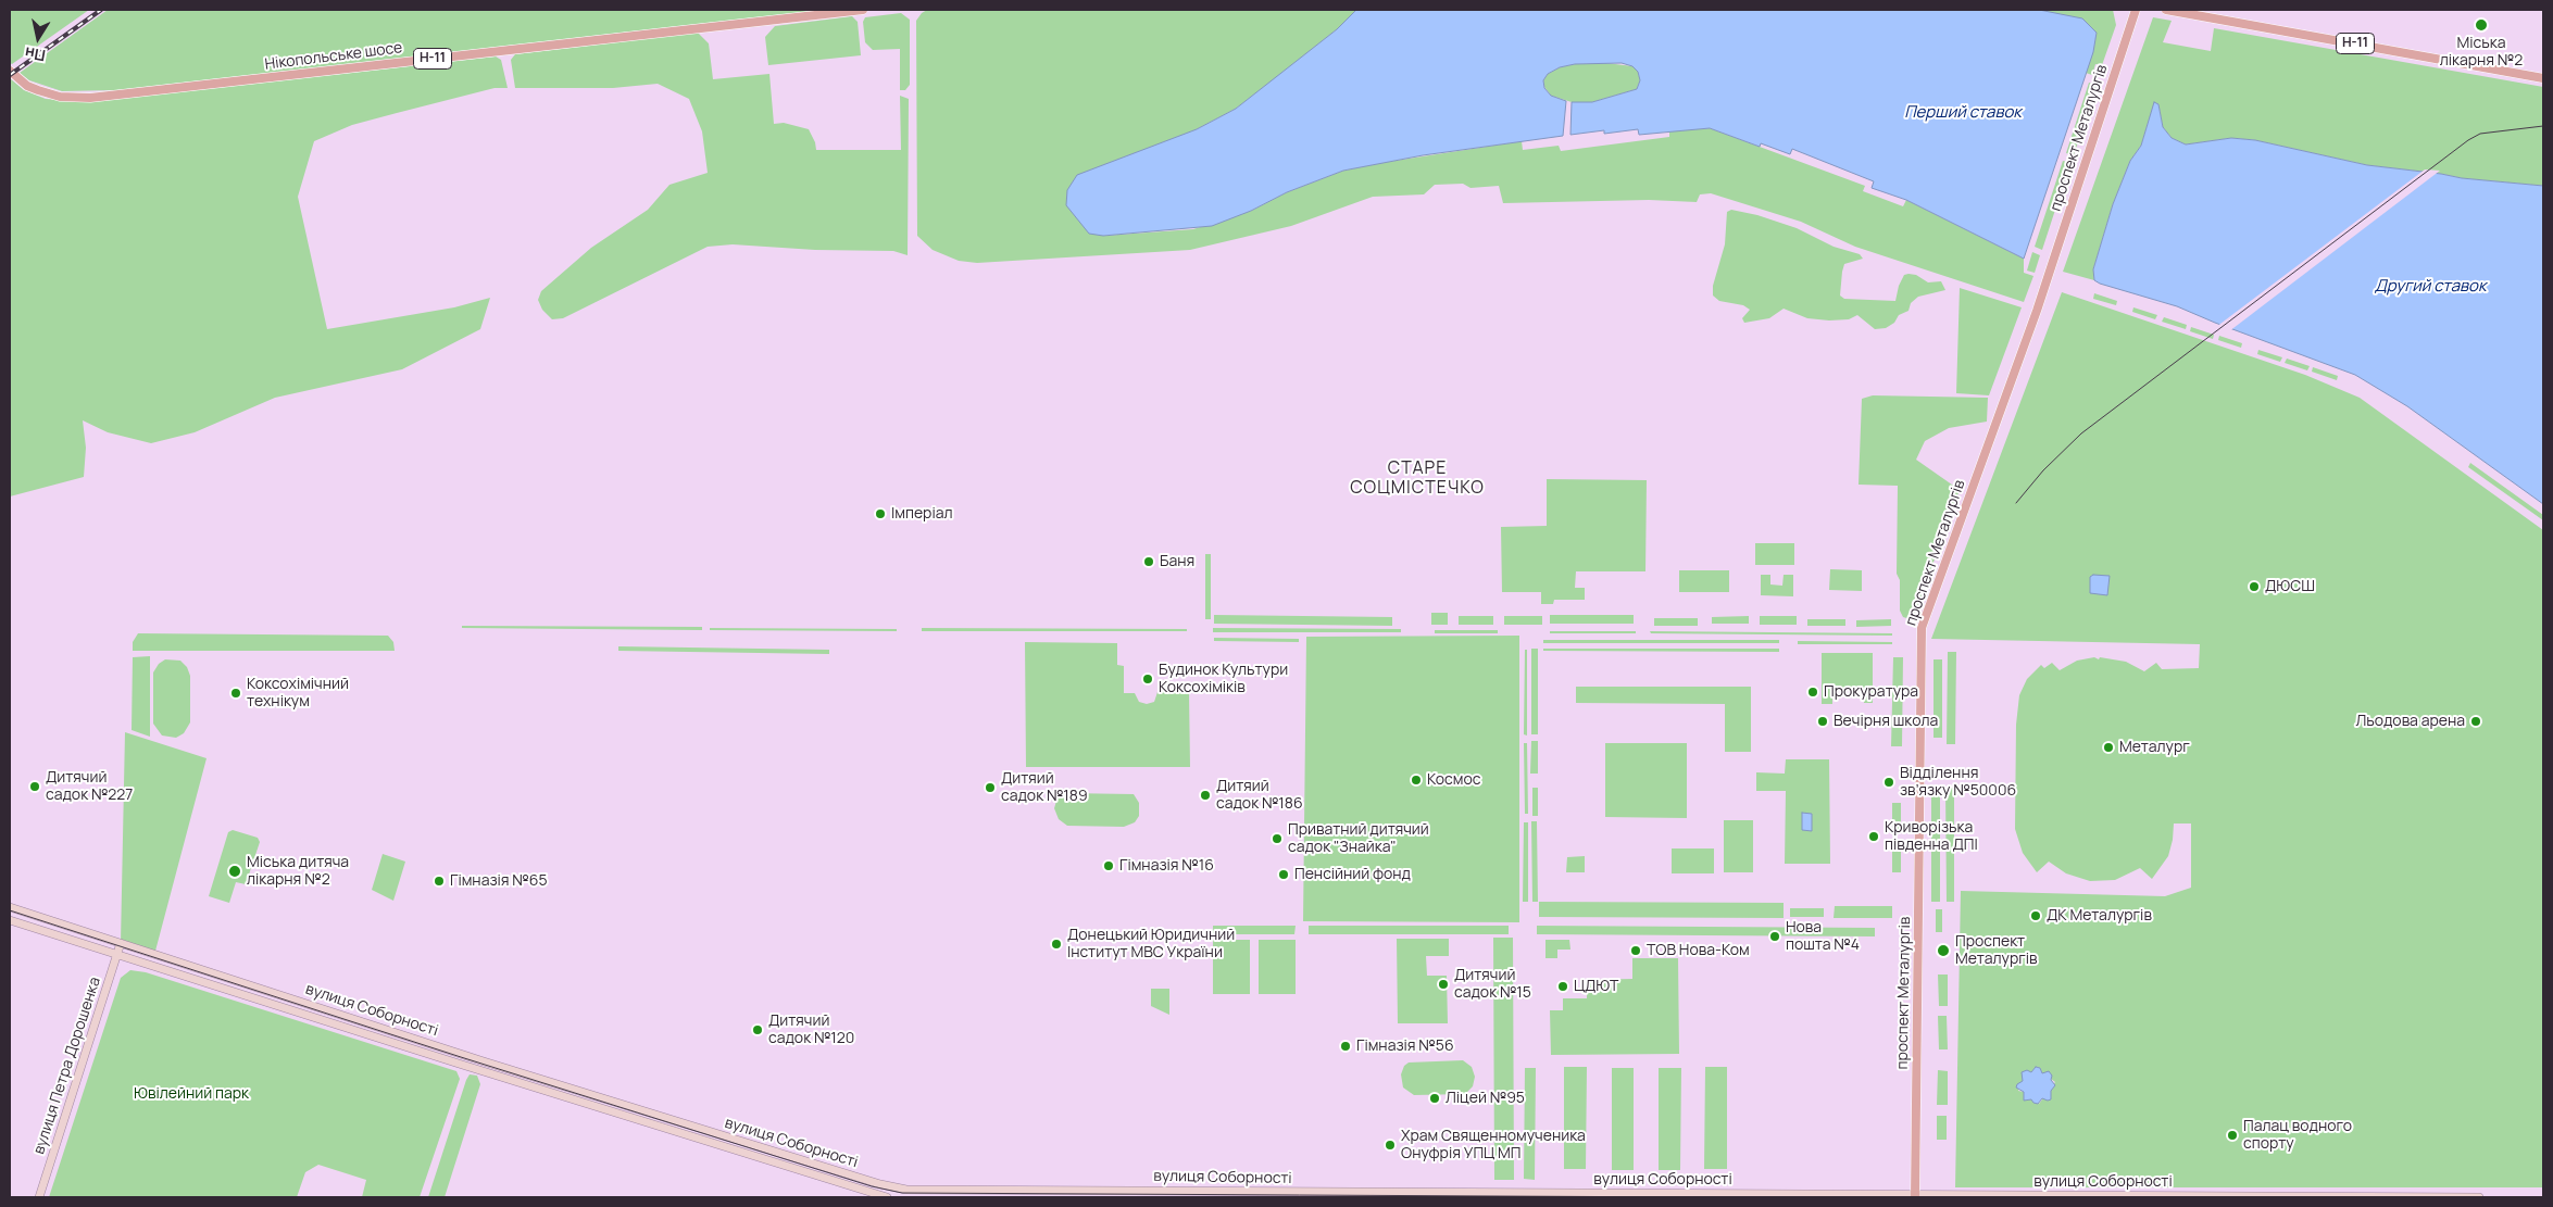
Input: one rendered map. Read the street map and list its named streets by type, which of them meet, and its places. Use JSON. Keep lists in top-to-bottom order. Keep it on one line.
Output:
{"streets":{"main road":["Н-11","Нікопольське шосе","проспект Металургів","вулиця Соборності","вулиця Петра Дорошенка"]},"crossings":[["проспект Металургів","вулиця Соборності"],["вулиця Соборності","вулиця Петра Дорошенка"]],"districts":["СТАРЕ СОЦМІСТЕЧКО"],"water":["Перший ставок","Другий ставок"],"parks":["Ювілейний парк"],"places":["Міська лікарня №2","Імперіал","Баня","ДЮСШ","Будинок Культури Коксохіміків","Прокуратура","Коксохімічний технікум","Вечірня школа","Льодова арена","Металург","Космос","Відділення зв’язку №50006","Дитячий садок №227","Дитяий садок №189","Дитяий садок №186","Криворізька південна ДПІ","Приватний дитячий садок \"Знайка\"","Гімназія №16","Міська дитяча лікарня №2","Пенсійний фонд","Гімназія №65","ДК Металургів","Нова пошта №4","Донецький Юридичний Інститут МВС України","ТОВ Нова-Ком","Проспект Металургів","Дитячий садок №15","ЦДЮТ","Дитячий садок №120","Гімназія №56","Ліцей №95","Палац водного спорту","Храм Священномученика Онуфрія УПЦ МП"],"north":"bottom"}
